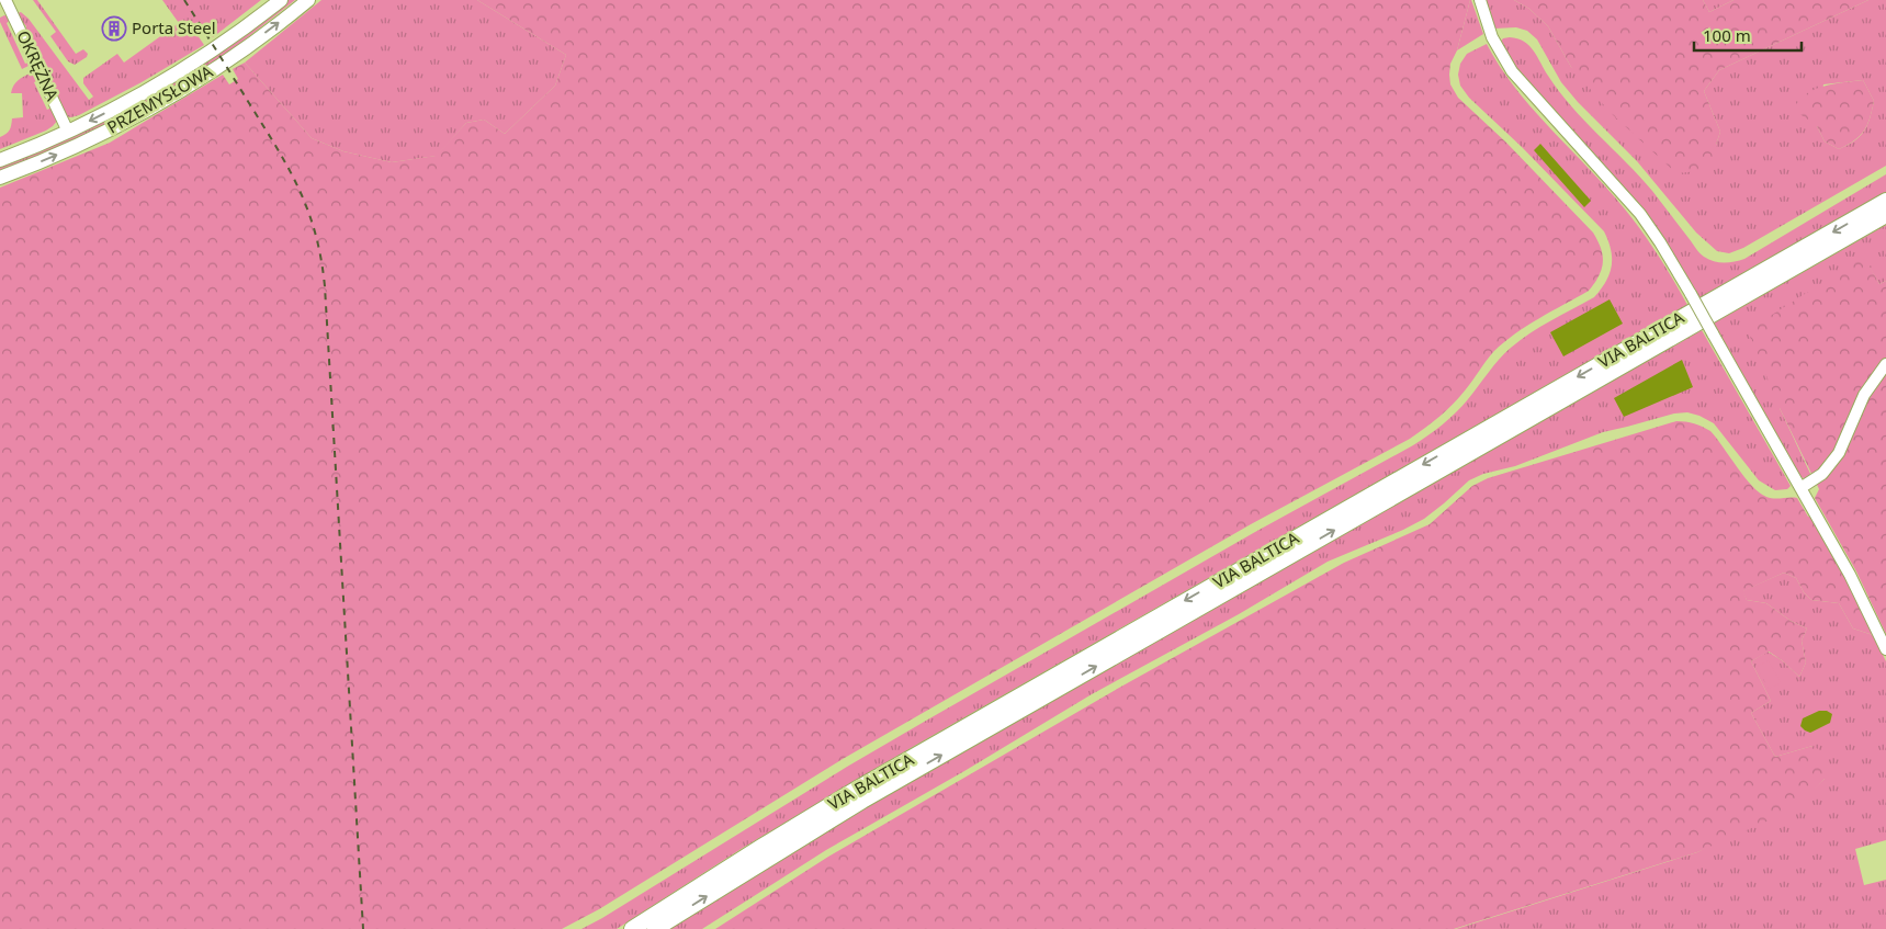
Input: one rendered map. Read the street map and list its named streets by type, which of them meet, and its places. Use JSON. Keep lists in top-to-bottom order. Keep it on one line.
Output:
{"streets":{"highway":["VIA BALTICA"],"main road":["PRZEMYSŁOWA"],"street":["OKRĘŻNA"]},"crossings":[["OKRĘŻNA","PRZEMYSŁOWA"]],"places":{"building":["Porta Steel"]},"scale_bar":"100 m"}
